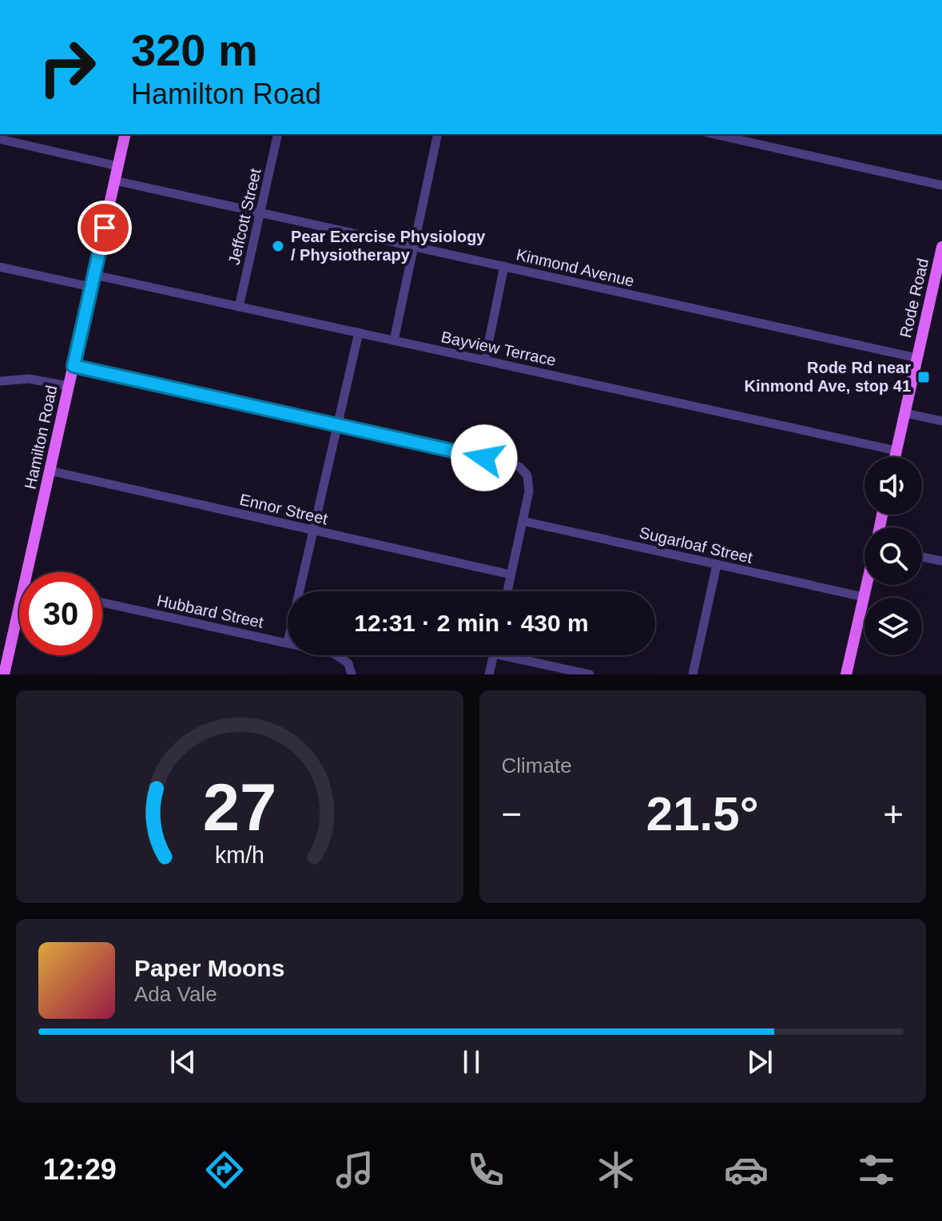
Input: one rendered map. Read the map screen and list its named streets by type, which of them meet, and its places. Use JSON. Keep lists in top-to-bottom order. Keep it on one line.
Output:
{"streets":{"main road":["Rode Road","Hamilton Road"],"street":["Jeffcott Street","Kinmond Avenue","Bayview Terrace","Ennor Street","Sugarloaf Street","Hubbard Street"]},"crossings":[["Jeffcott Street","Kinmond Avenue"],["Jeffcott Street","Bayview Terrace"],["Kinmond Avenue","Rode Road"],["Kinmond Avenue","Hamilton Road"],["Rode Road","Bayview Terrace"],["Bayview Terrace","Hamilton Road"],["Hamilton Road","Ennor Street"]],"places":{"other":["Pear Exercise Physiology / Physiotherapy"],"transit":["Rode Rd near Kinmond Ave, stop 41"]},"page":{"turn":["320 m","Hamilton Road"],"limit":"30","trip":"12:31 · 2 min · 430 m","tile":"Climate","heat":["−","21.5°","+"],"song":["Paper Moons","Ada Vale"],"tabs":"12:29","gauge":["27","km/h"]}}
